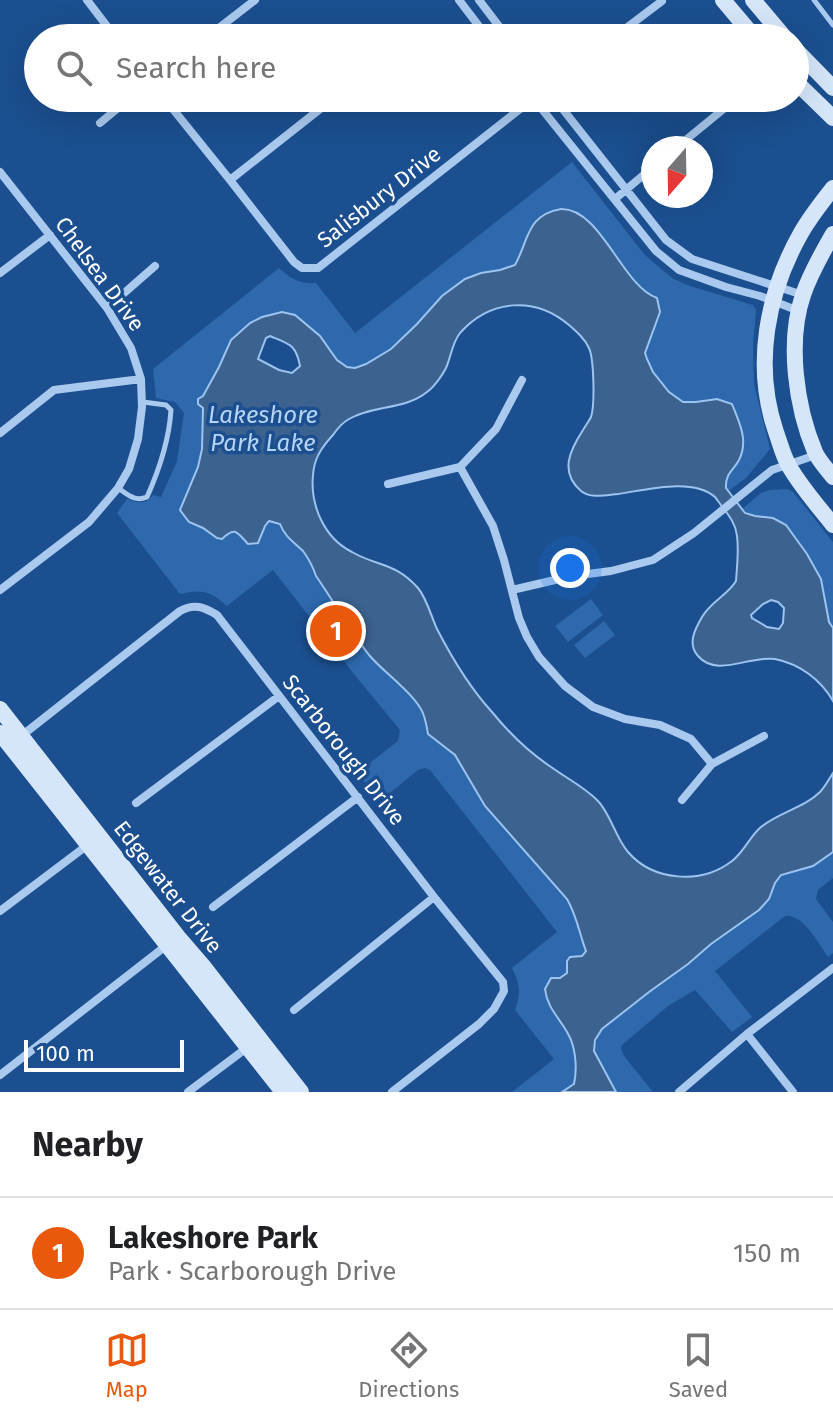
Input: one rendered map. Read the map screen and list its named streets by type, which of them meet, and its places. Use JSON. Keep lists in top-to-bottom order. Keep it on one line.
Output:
{"streets":{"street":["Salisbury Drive","Chelsea Drive","Scarborough Drive","Edgewater Drive"]},"crossings":[["Scarborough Drive","Edgewater Drive"]],"water":["Lakeshore Park Lake"],"scale_bar":"100 m","north":"bottom","page":{"search":"Search here","pins":"1","scale":"100 m","heading":"Nearby","list":[{"mark":"1","name":"Lakeshore Park","note":"Park · Scarborough Drive","value":"150 m"}],"nav":["Map","Directions","Saved"]}}
